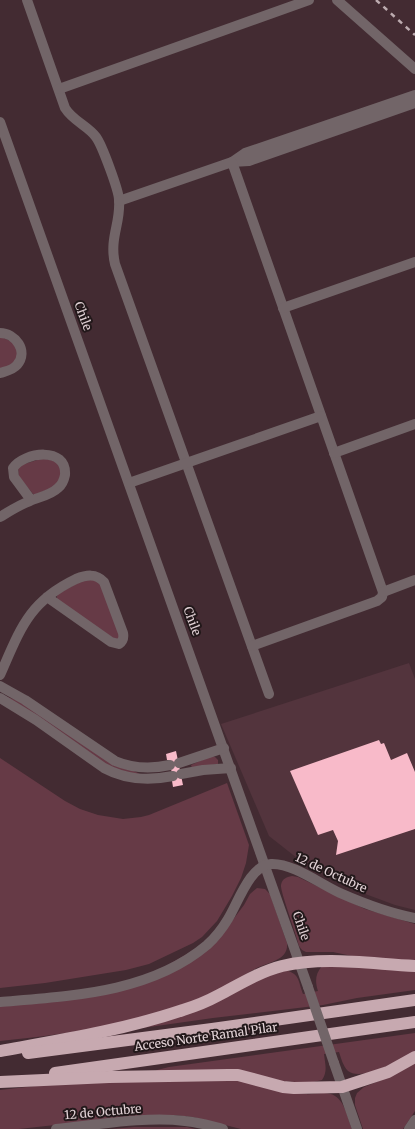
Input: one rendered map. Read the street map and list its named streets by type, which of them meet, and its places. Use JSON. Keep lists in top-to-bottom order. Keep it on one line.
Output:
{"streets":{"highway":["Acceso Norte Ramal Pilar"],"street":["Chile","12 de Octubre"]},"crossings":[["Chile","12 de Octubre"]]}
